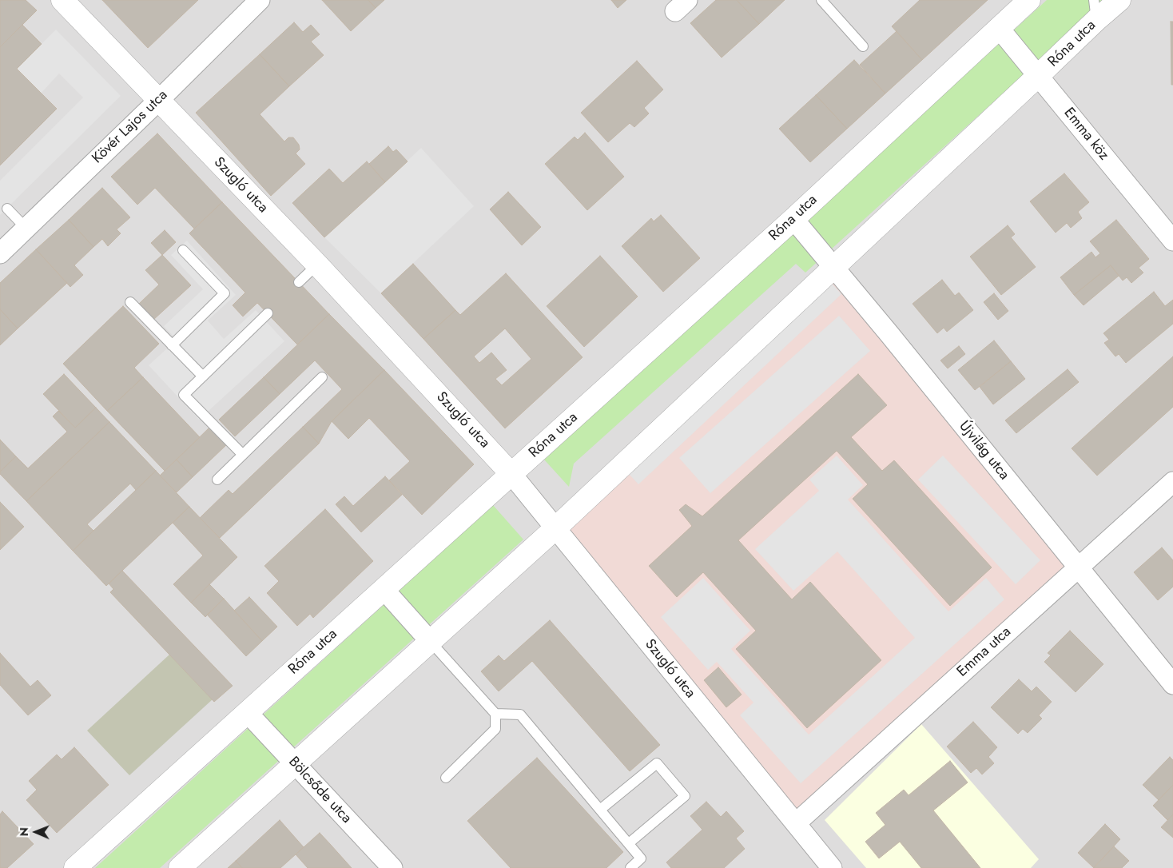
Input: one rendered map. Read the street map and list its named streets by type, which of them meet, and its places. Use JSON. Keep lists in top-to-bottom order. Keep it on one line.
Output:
{"streets":{"street":["Róna utca","Kövér Lajos utca","Emma köz","Szugló utca","Újvilág utca","Emma utca","Bölcsőde utca"]},"crossings":[["Róna utca","Emma köz"],["Róna utca","Szugló utca"],["Róna utca","Újvilág utca"],["Róna utca","Bölcsőde utca"],["Kövér Lajos utca","Szugló utca"],["Szugló utca","Emma utca"],["Újvilág utca","Emma utca"]],"north":"left"}
